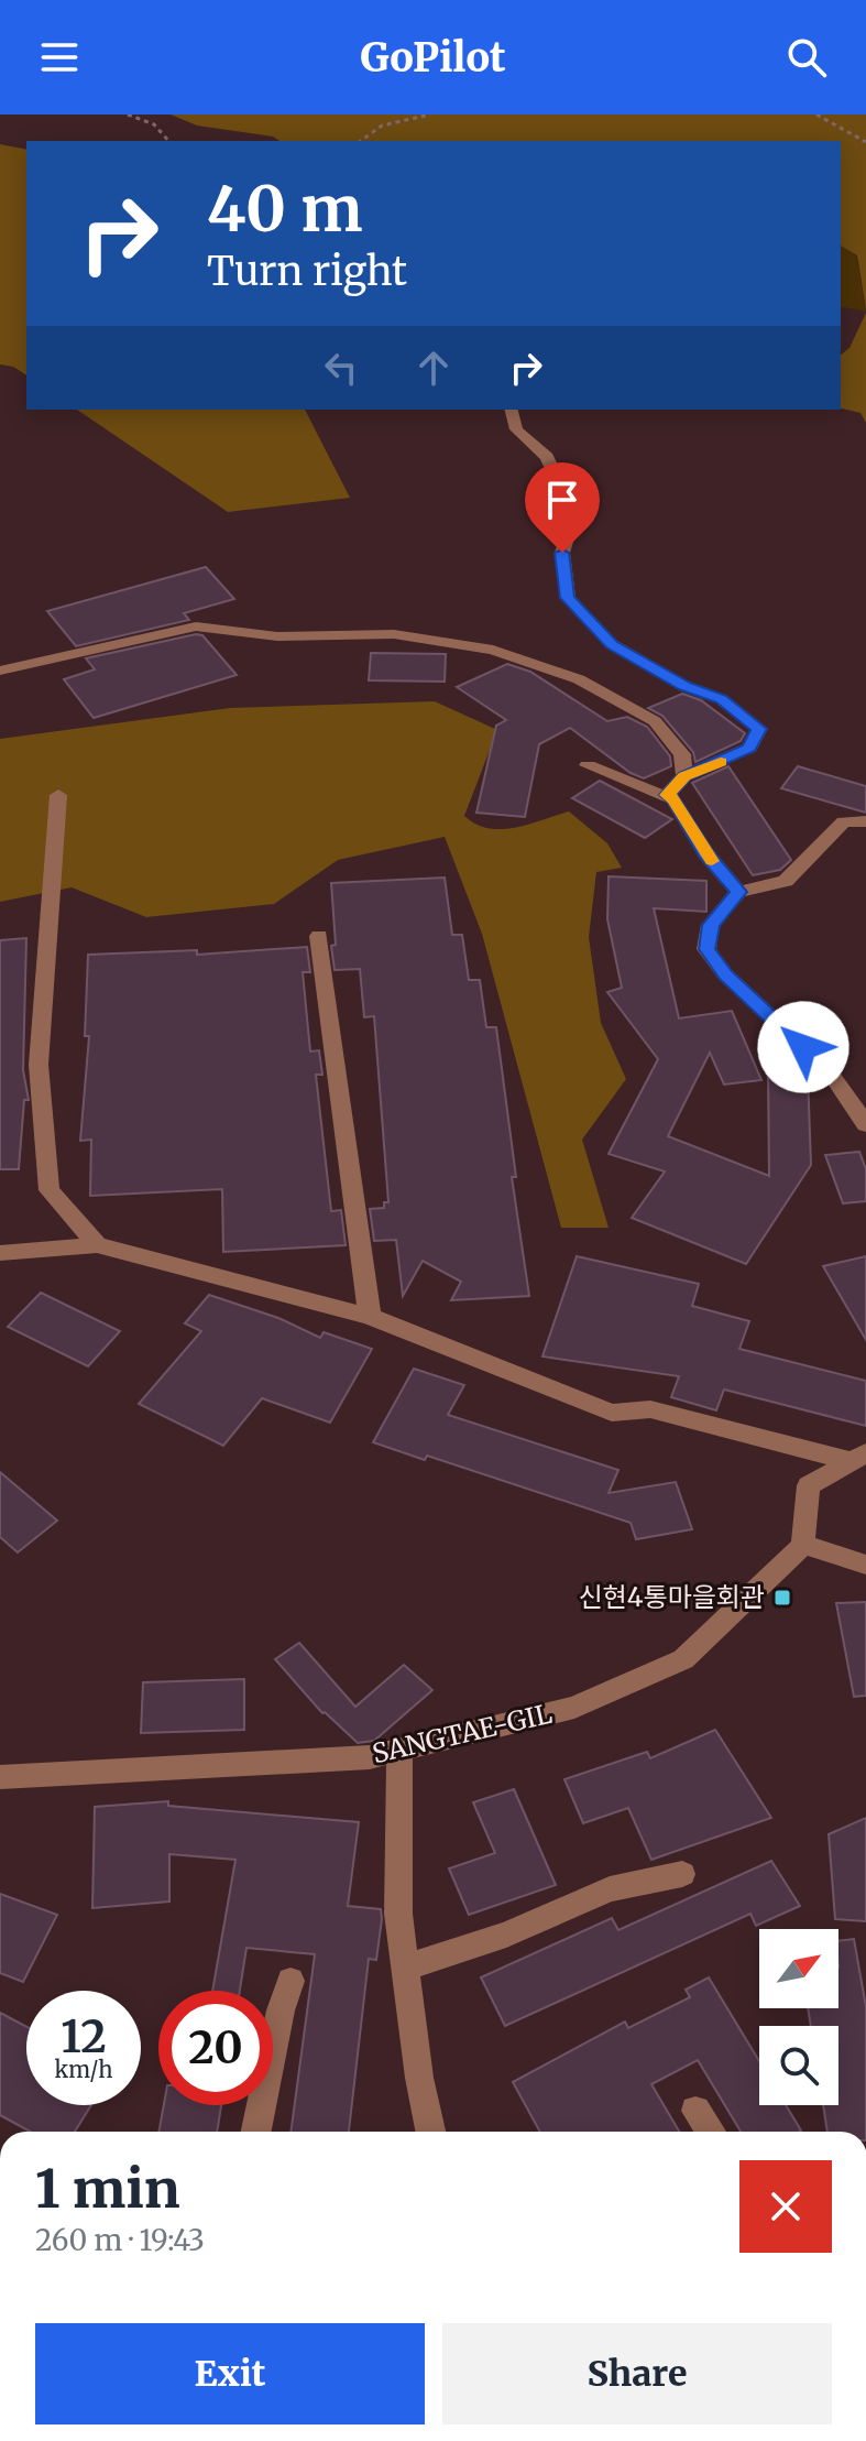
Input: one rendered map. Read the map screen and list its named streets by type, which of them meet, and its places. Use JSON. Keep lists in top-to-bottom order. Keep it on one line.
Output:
{"streets":{"street":["SANGTAE-GIL"]},"places":{"transit":["신현4통마을회관"]},"north":"top right","page":{"header":"GoPilot","turn":["40 m","Turn right"],"speed":"12 km/h","limit":"20","heading":["1 min","260 m · 19:43"],"buttons":["Exit","Share"]}}
